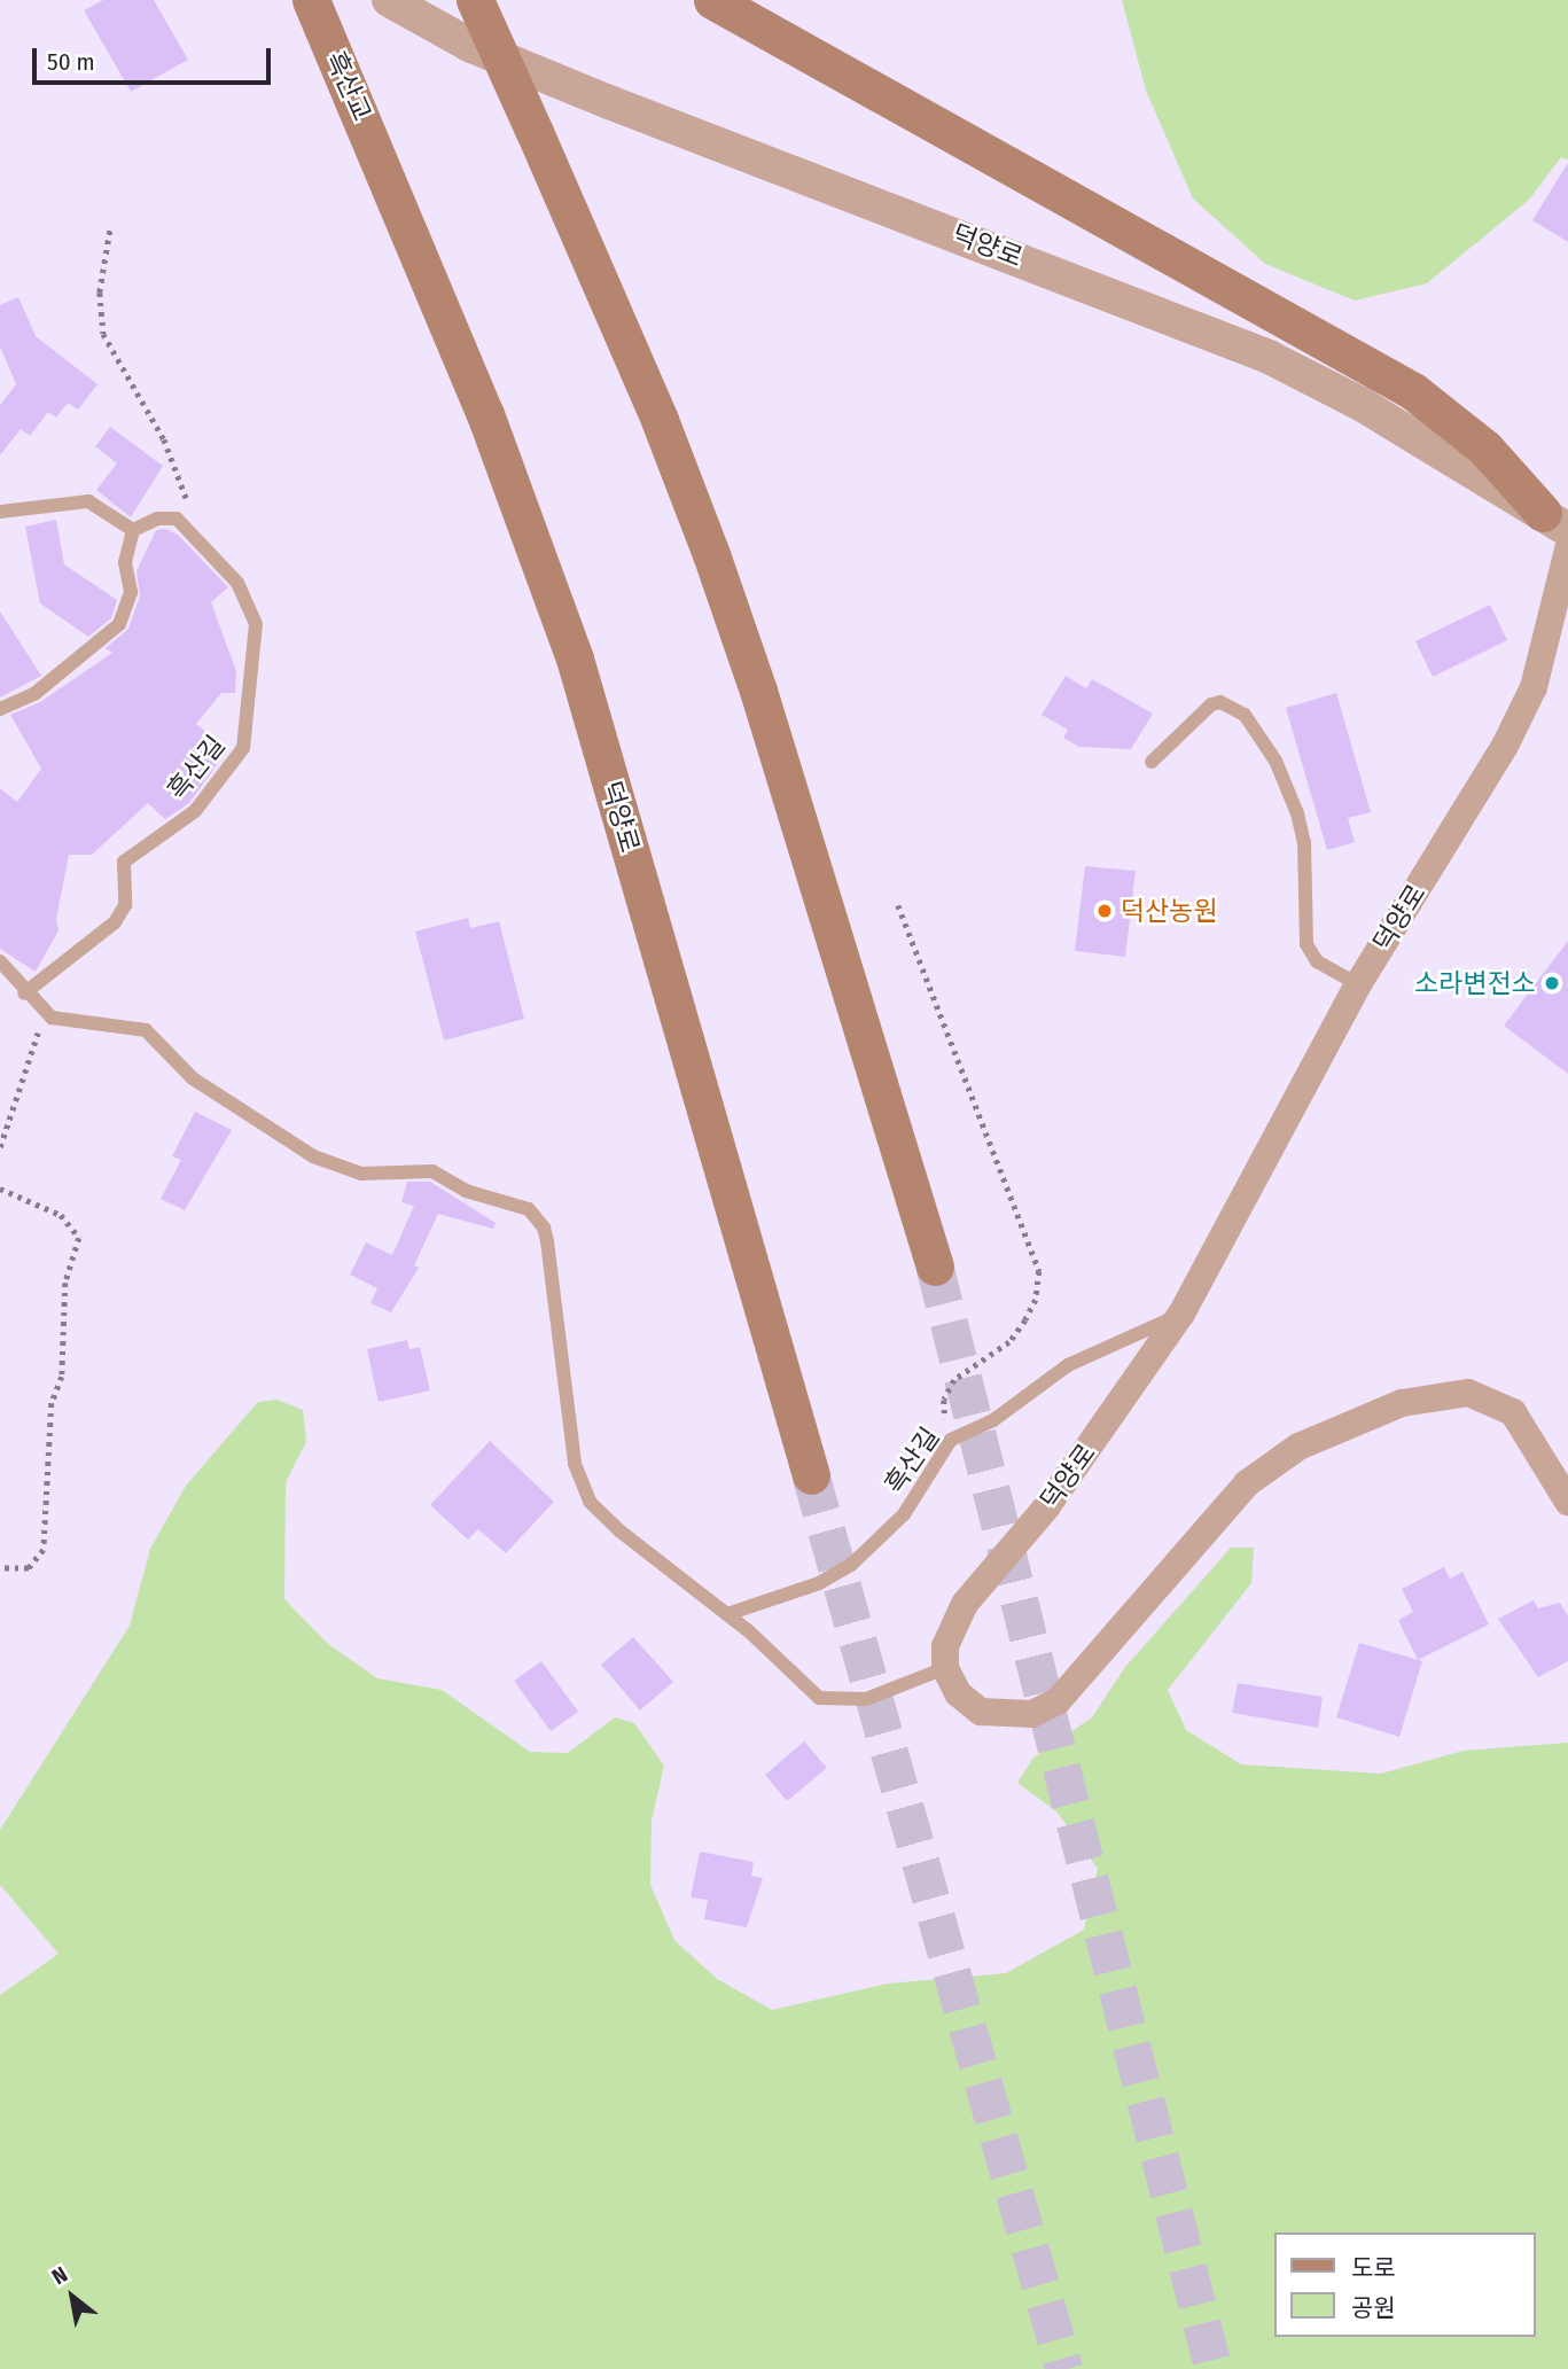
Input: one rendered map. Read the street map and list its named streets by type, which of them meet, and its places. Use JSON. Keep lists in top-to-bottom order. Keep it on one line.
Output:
{"streets":{"main road":["흑산교","덕양로"],"lane":["흑산길"]},"crossings":[["흑산교","덕양로"],["덕양로","흑산길"]],"places":["덕산농원","소라변전소"],"legend":["도로","공원"],"scale_bar":"50 m","north":"top left"}
